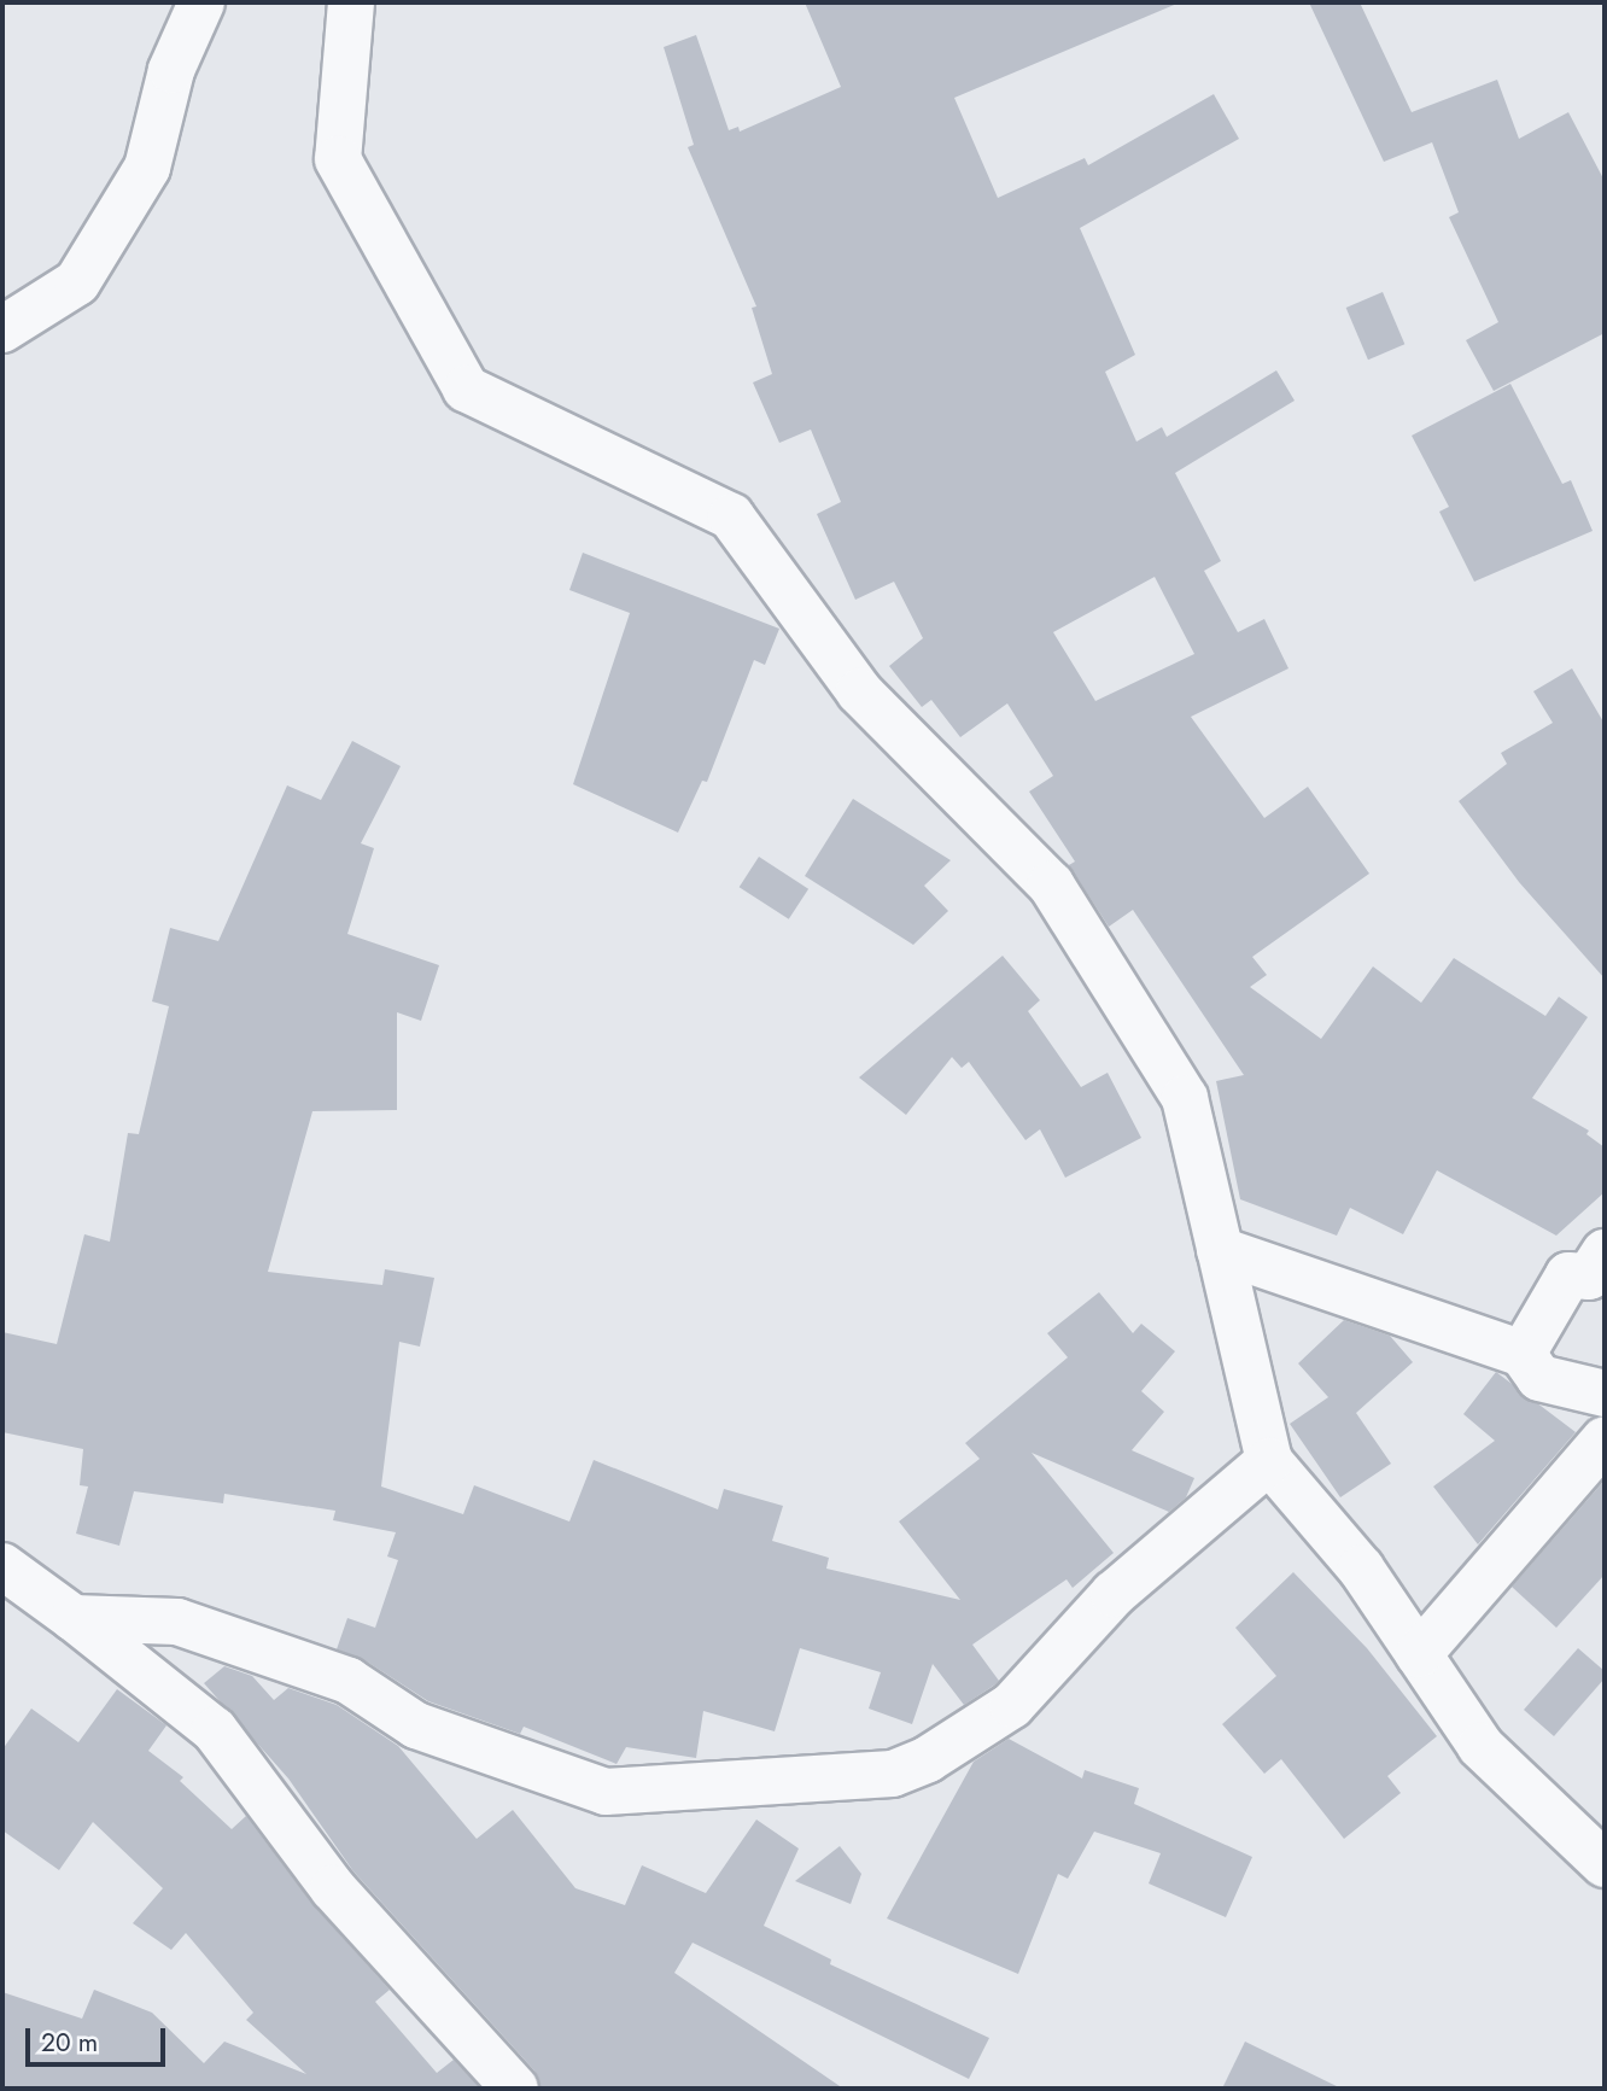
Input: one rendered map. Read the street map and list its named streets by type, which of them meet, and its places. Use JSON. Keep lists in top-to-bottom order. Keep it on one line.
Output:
{"scale_bar":"20 m"}
